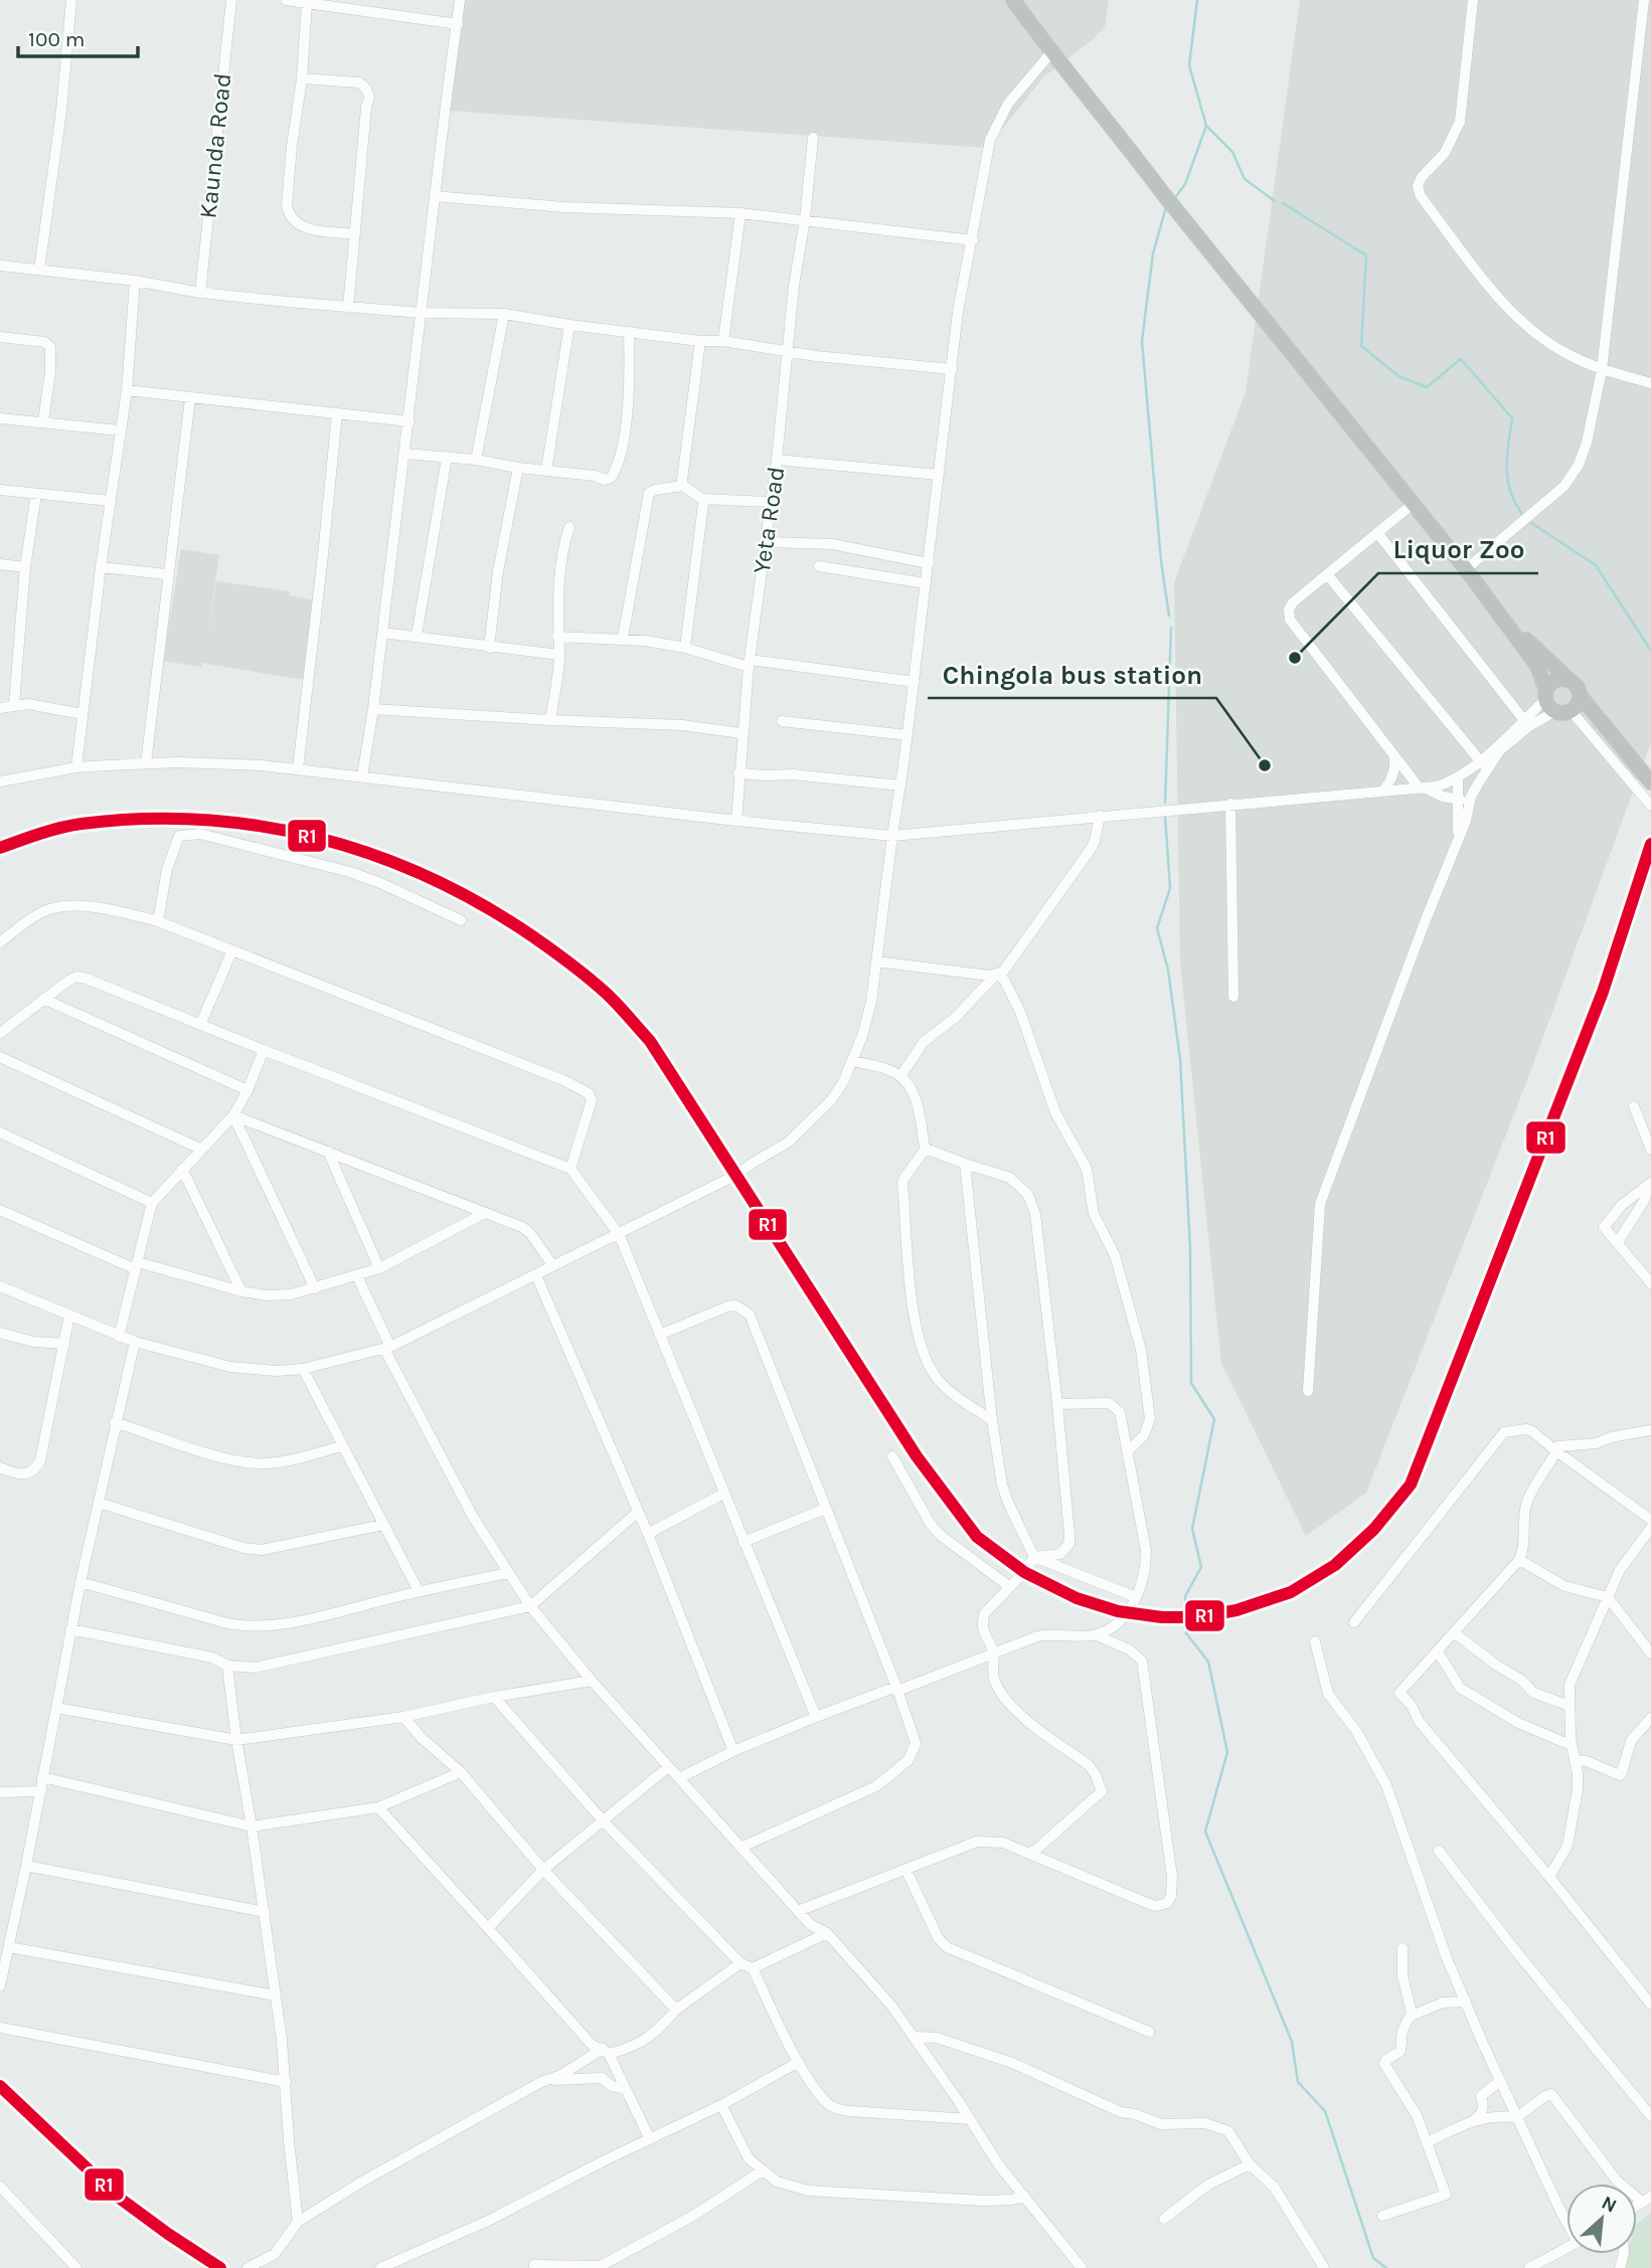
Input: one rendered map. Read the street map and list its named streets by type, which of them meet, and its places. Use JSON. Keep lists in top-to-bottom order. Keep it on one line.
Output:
{"streets":{"street":["Kaunda Road","Yeta Road"]},"places":["Liquor Zoo","Chingola bus station"],"lines":["transit line R1"],"scale_bar":"100 m","north":"top right"}
